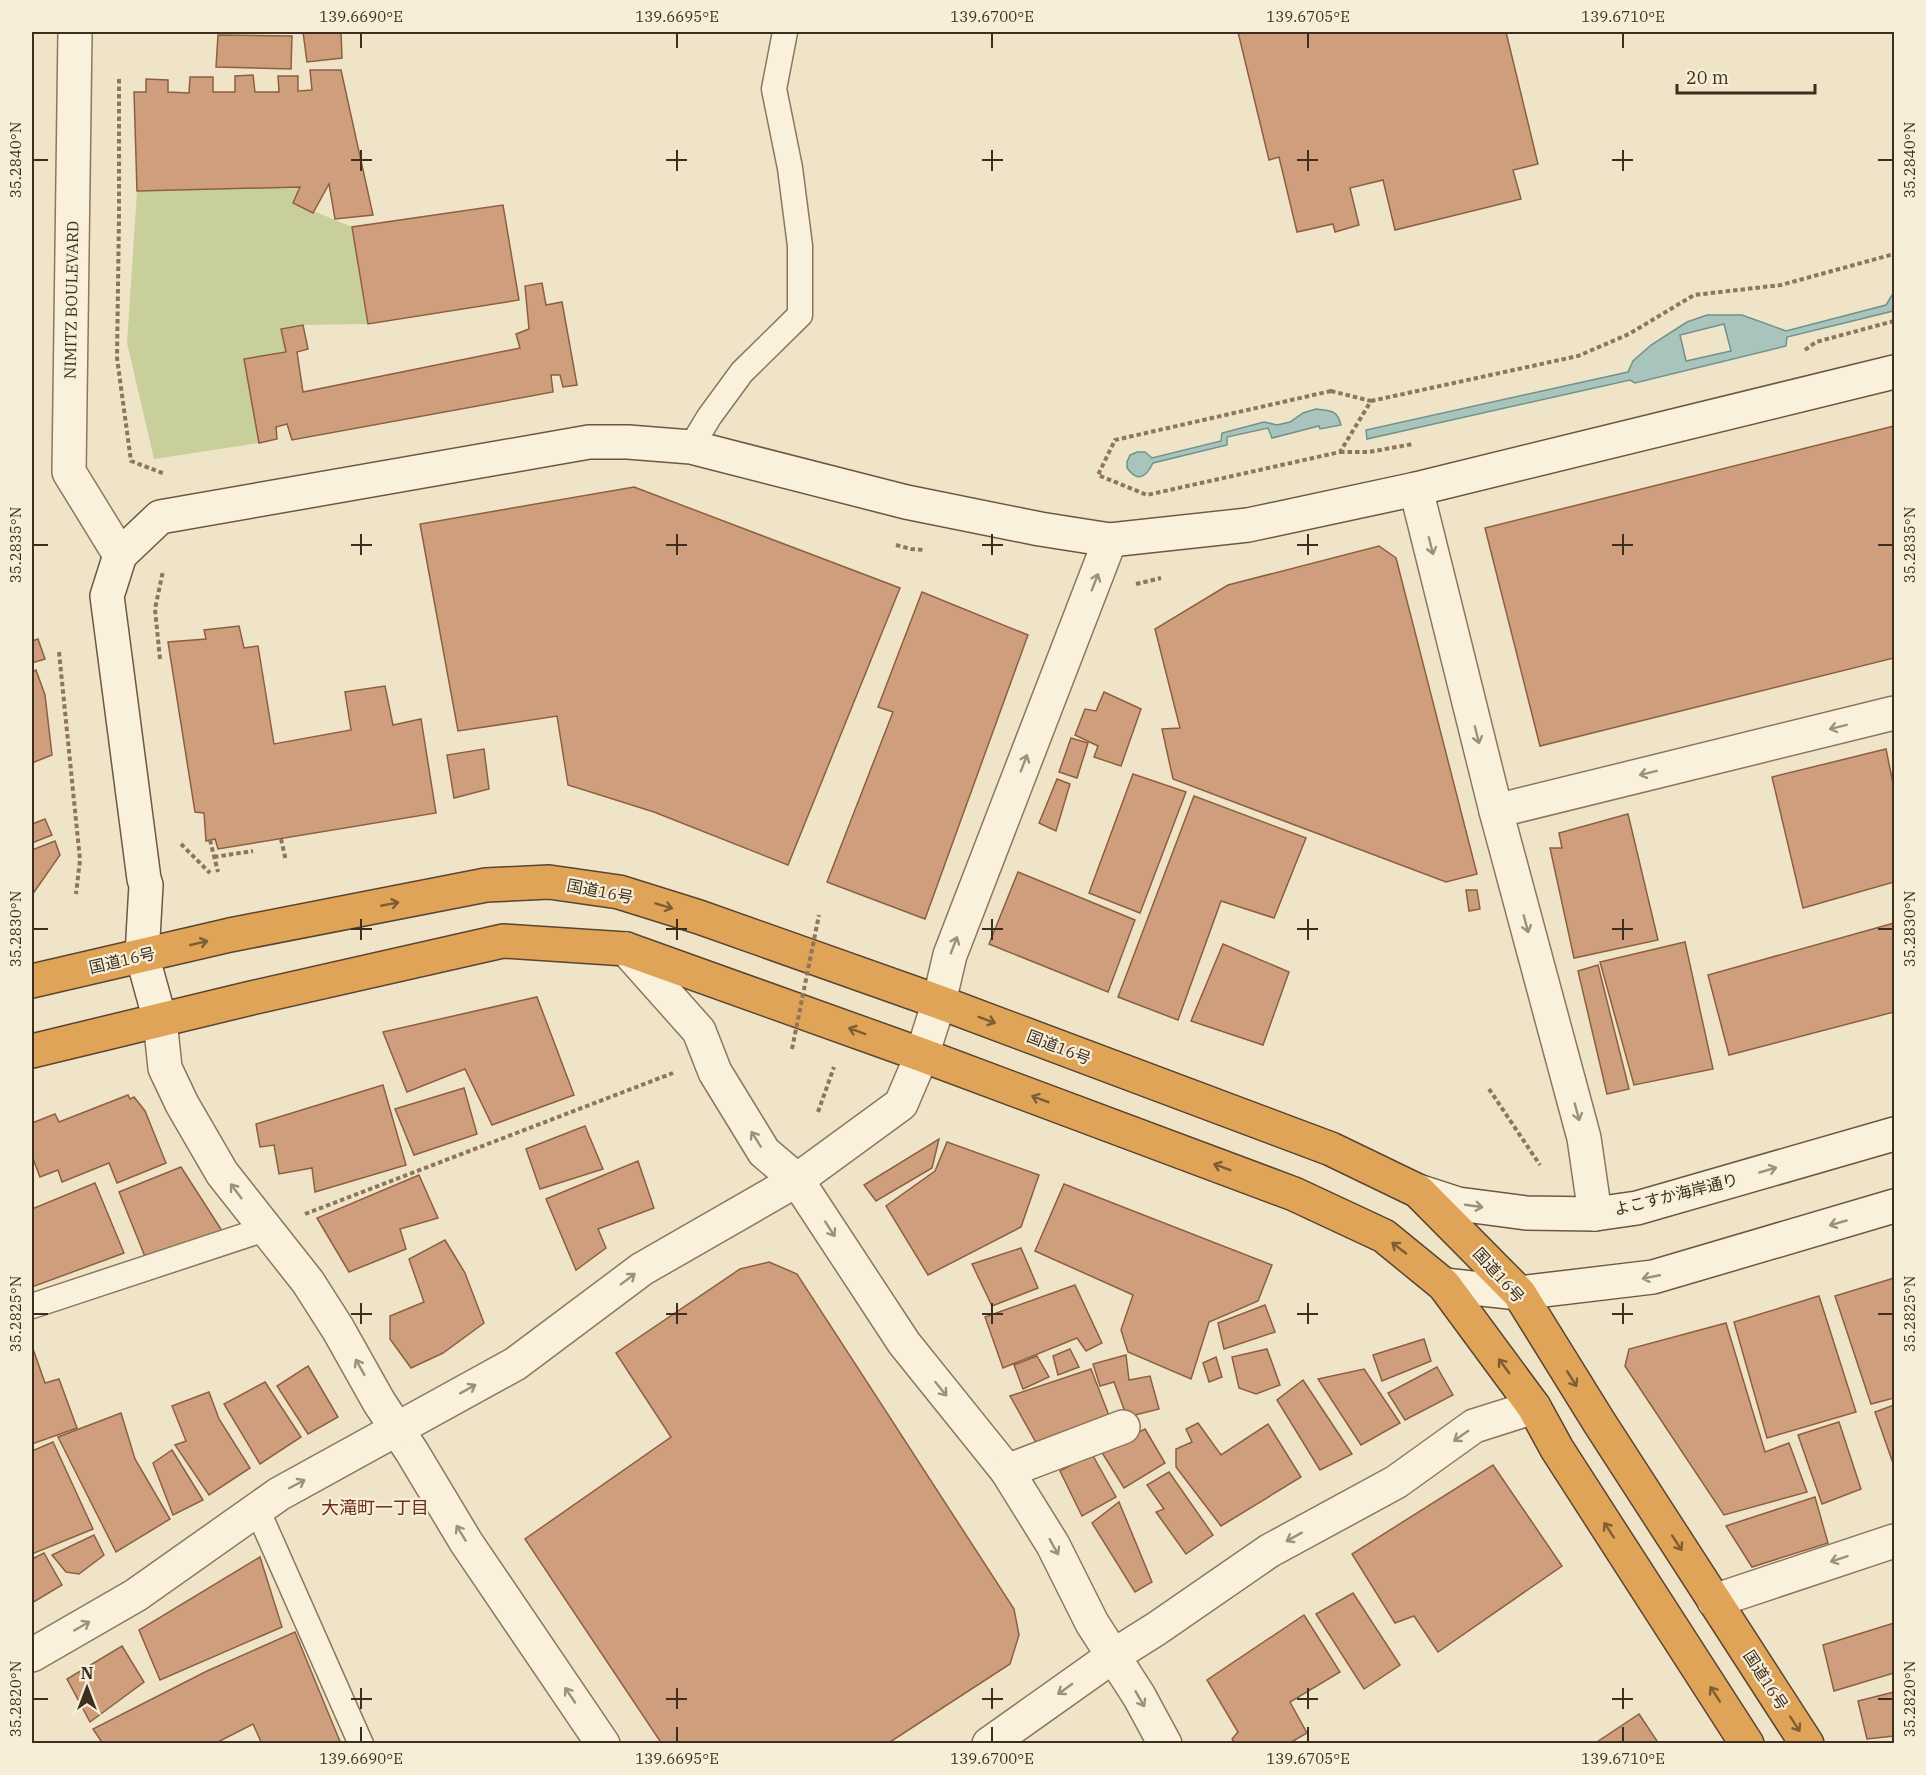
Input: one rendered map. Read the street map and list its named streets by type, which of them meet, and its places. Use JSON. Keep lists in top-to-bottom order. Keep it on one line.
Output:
{"streets":{"highway":["国道16号"],"street":["NIMITZ BOULEVARD","よこすか海岸通り"]},"crossings":[["国道16号","よこすか海岸通り"]],"districts":["大滝町一丁目"],"scale_bar":"20 m","north":"top","coordinates":["139.6690°E","139.6695°E","139.6700°E","139.6705°E","139.6710°E","35.2840°N","35.2835°N","35.2830°N","35.2825°N","35.2820°N"]}
